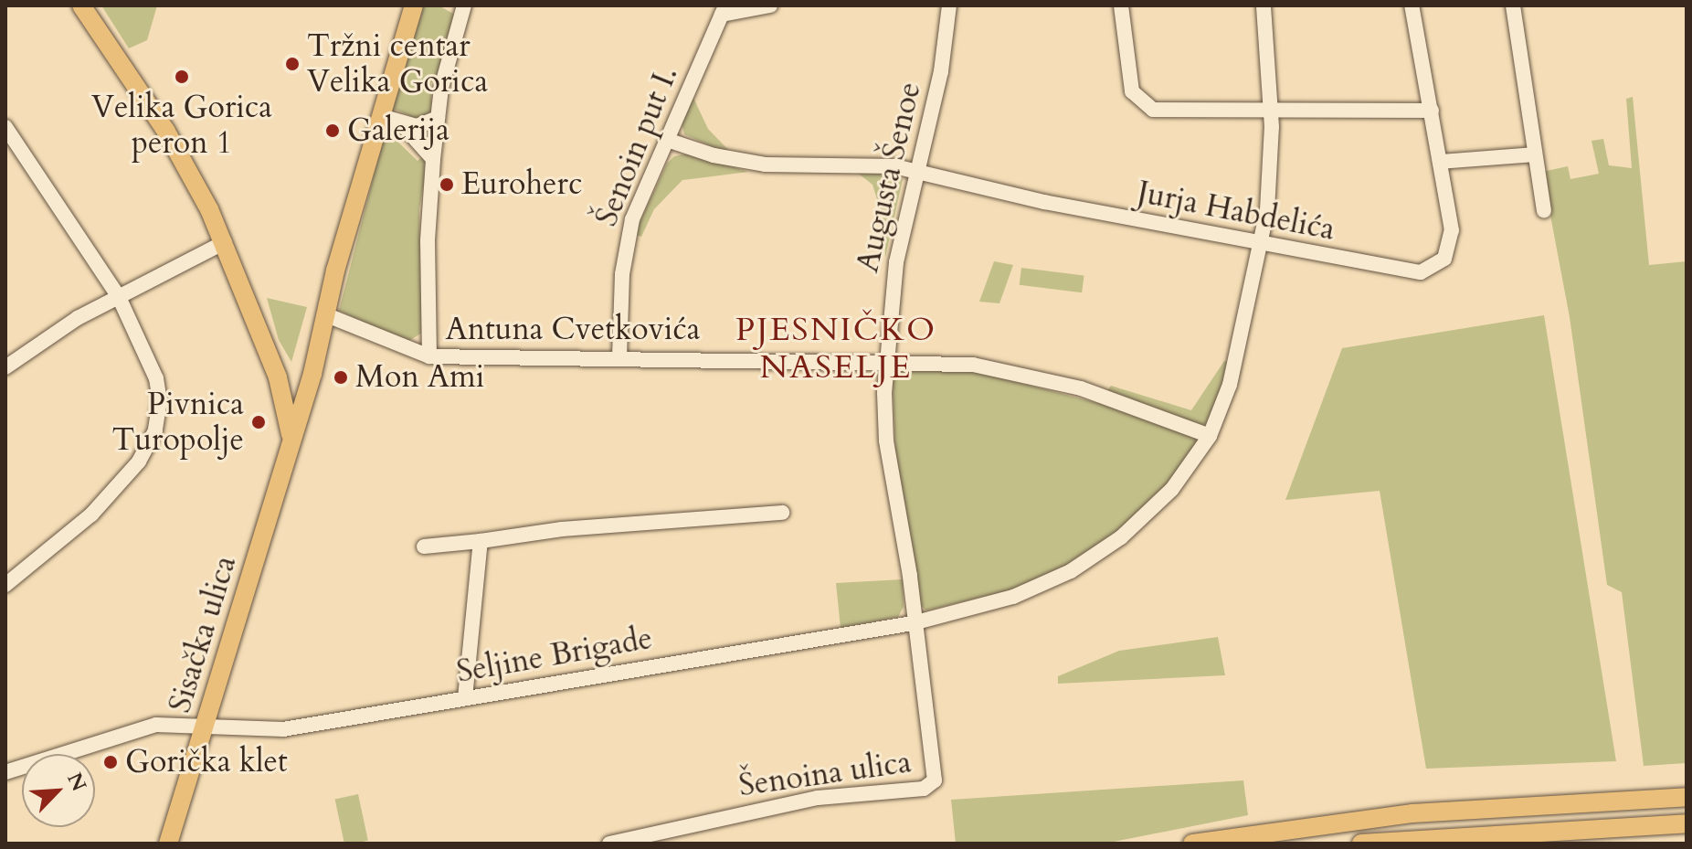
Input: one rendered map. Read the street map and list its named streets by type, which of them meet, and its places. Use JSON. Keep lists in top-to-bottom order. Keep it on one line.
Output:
{"streets":{"main road":["Sisačka ulica"],"street":["Šenoin put I.","Augusta Šenoe","Jurja Habdelića","Antuna Cvetkovića","Seljine Brigade","Šenoina ulica"]},"crossings":[["Šenoin put I.","Jurja Habdelića"],["Šenoin put I.","Antuna Cvetkovića"],["Augusta Šenoe","Jurja Habdelića"],["Augusta Šenoe","Antuna Cvetkovića"],["Augusta Šenoe","Seljine Brigade"],["Augusta Šenoe","Šenoina ulica"],["Jurja Habdelića","Seljine Brigade"],["Antuna Cvetkovića","Sisačka ulica"],["Antuna Cvetkovića","Seljine Brigade"],["Sisačka ulica","Seljine Brigade"],["Seljine Brigade","Šenoina ulica"]],"districts":["PJESNIČKO NASELJE"],"places":["Tržni centar Velika Gorica","Velika Gorica peron 1","Galerija","Euroherc","Mon Ami","Pivnica Turopolje","Gorička klet"],"north":"top right"}
